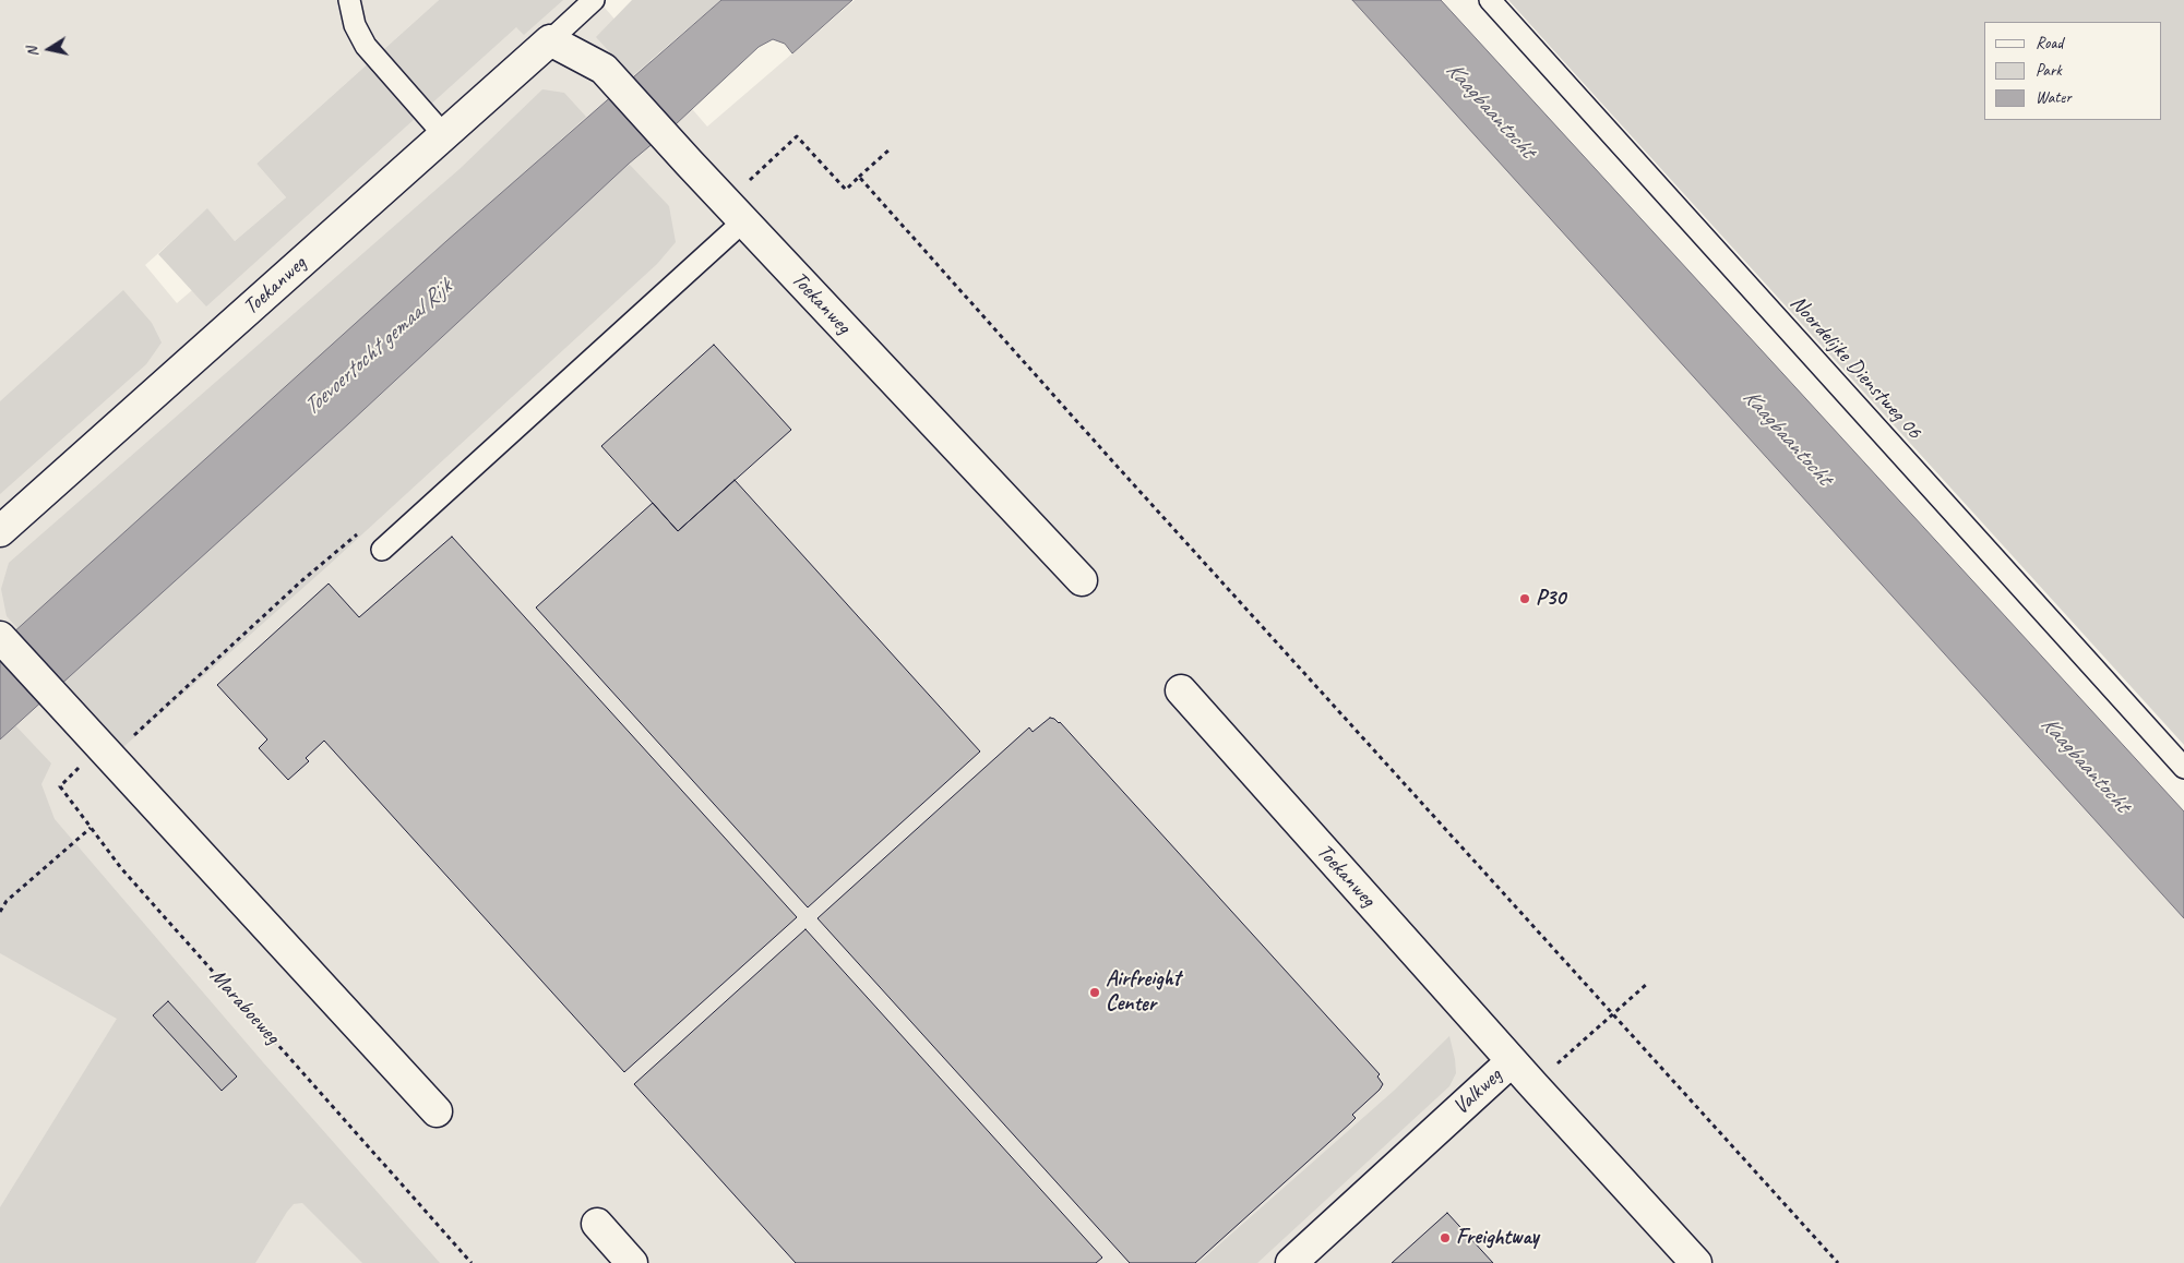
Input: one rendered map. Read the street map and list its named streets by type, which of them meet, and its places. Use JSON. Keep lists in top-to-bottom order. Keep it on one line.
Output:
{"streets":{"street":["Toekanweg","Valkweg"],"lane":["Noordelijke Dienstweg 06"],"path":["Maraboeweg"]},"crossings":[["Toekanweg","Valkweg"]],"water":["Kaagbaantocht","Toevoertocht gemaal Rijk"],"places":["P30","Airfreight Center","Freightway"],"legend":["Road","Park","Water"],"north":"left"}
